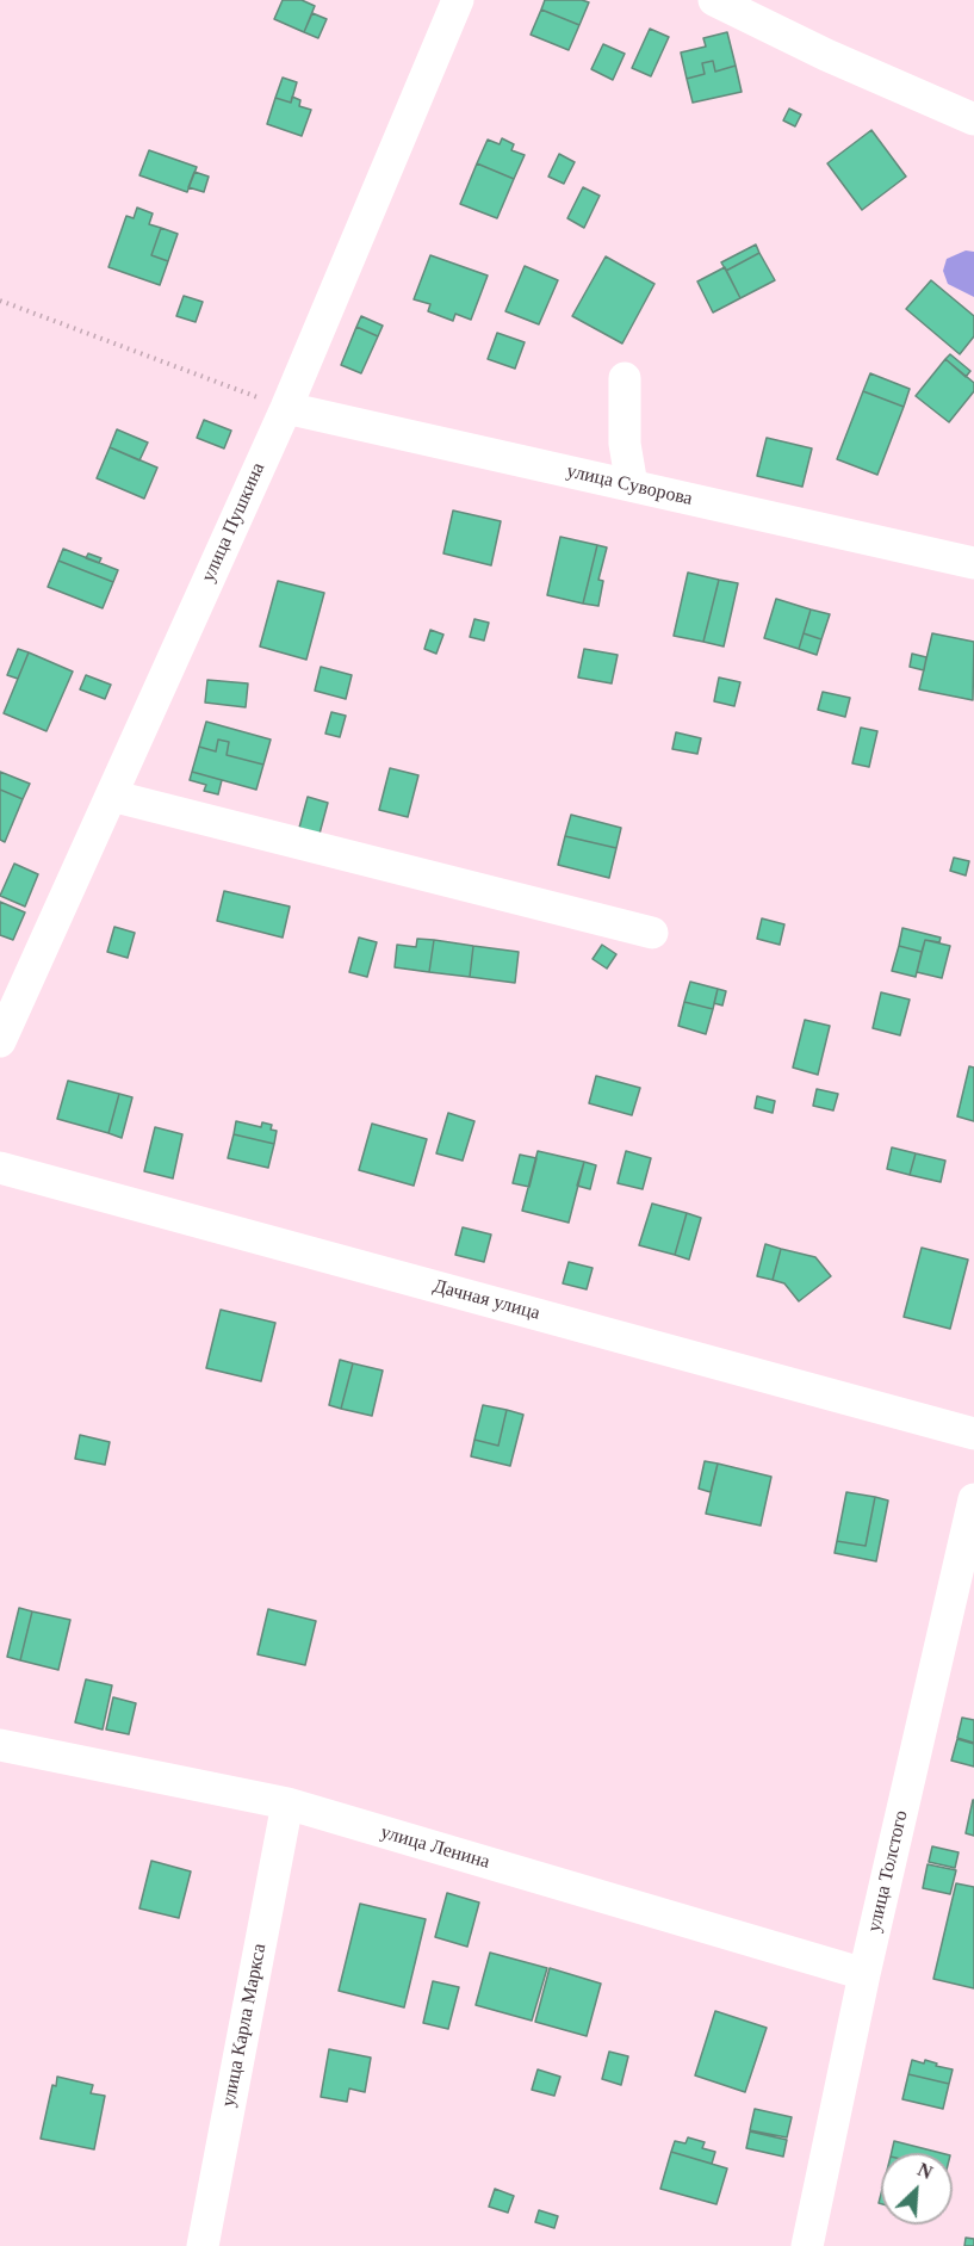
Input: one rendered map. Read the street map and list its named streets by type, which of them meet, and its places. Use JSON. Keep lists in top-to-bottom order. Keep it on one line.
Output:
{"streets":{"street":["улица Суворова","улица Пушкина","Дачная улица","улица Ленина","улица Толстого","улица Карла Маркса"]},"crossings":[["улица Суворова","улица Пушкина"],["улица Ленина","улица Толстого"],["улица Ленина","улица Карла Маркса"]],"north":"top right"}
